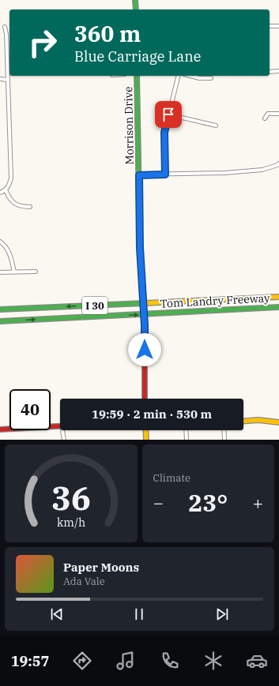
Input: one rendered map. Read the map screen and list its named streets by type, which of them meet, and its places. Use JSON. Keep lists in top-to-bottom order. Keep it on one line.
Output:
{"streets":{"main road":["Morrison Drive","Tom Landry Freeway","I 30"]},"page":{"turn":["360 m","Blue Carriage Lane"],"limit":"40","trip":"19:59 · 2 min · 530 m","tile":"Climate","heat":["−","23°","+"],"song":["Paper Moons","Ada Vale"],"tabs":"19:57","gauge":["36","km/h"]}}
